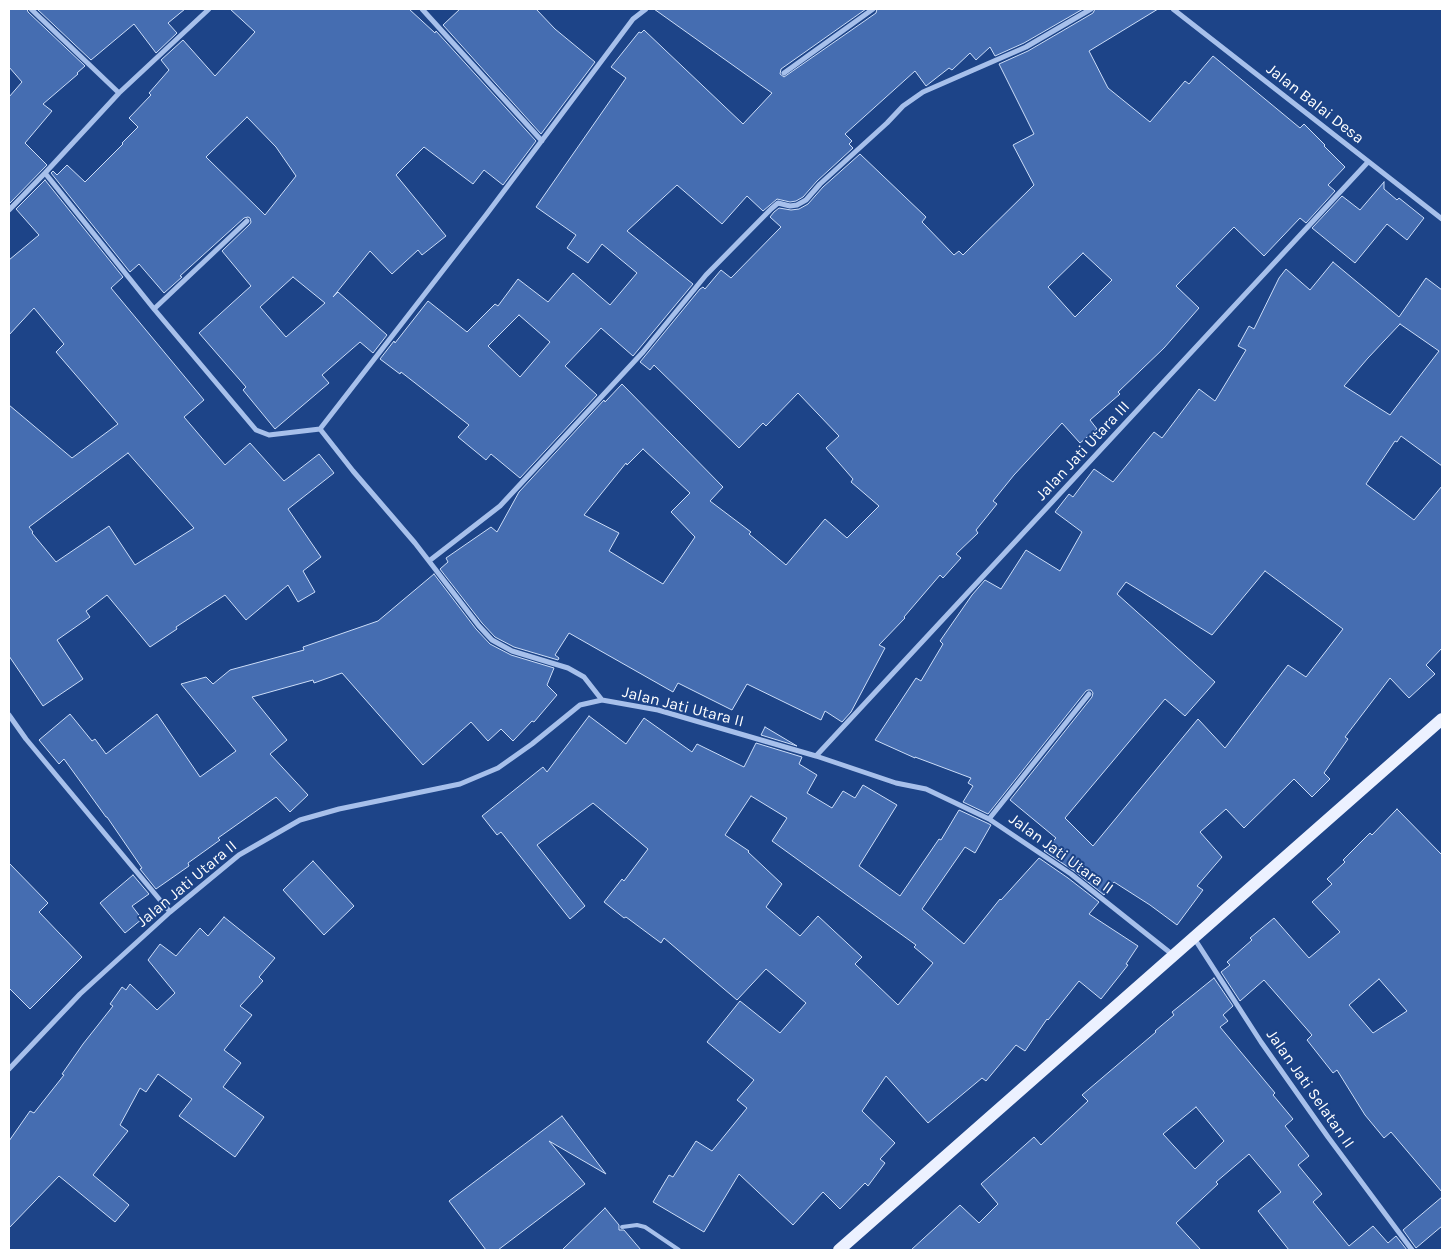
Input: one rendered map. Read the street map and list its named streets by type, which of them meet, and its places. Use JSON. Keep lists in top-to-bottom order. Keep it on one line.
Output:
{"streets":{"street":["Jalan Balai Desa","Jalan Jati Utara III","Jalan Jati Utara II","Jalan Jati Selatan II"]},"crossings":[["Jalan Balai Desa","Jalan Jati Utara III"],["Jalan Jati Utara III","Jalan Jati Utara II"]]}
